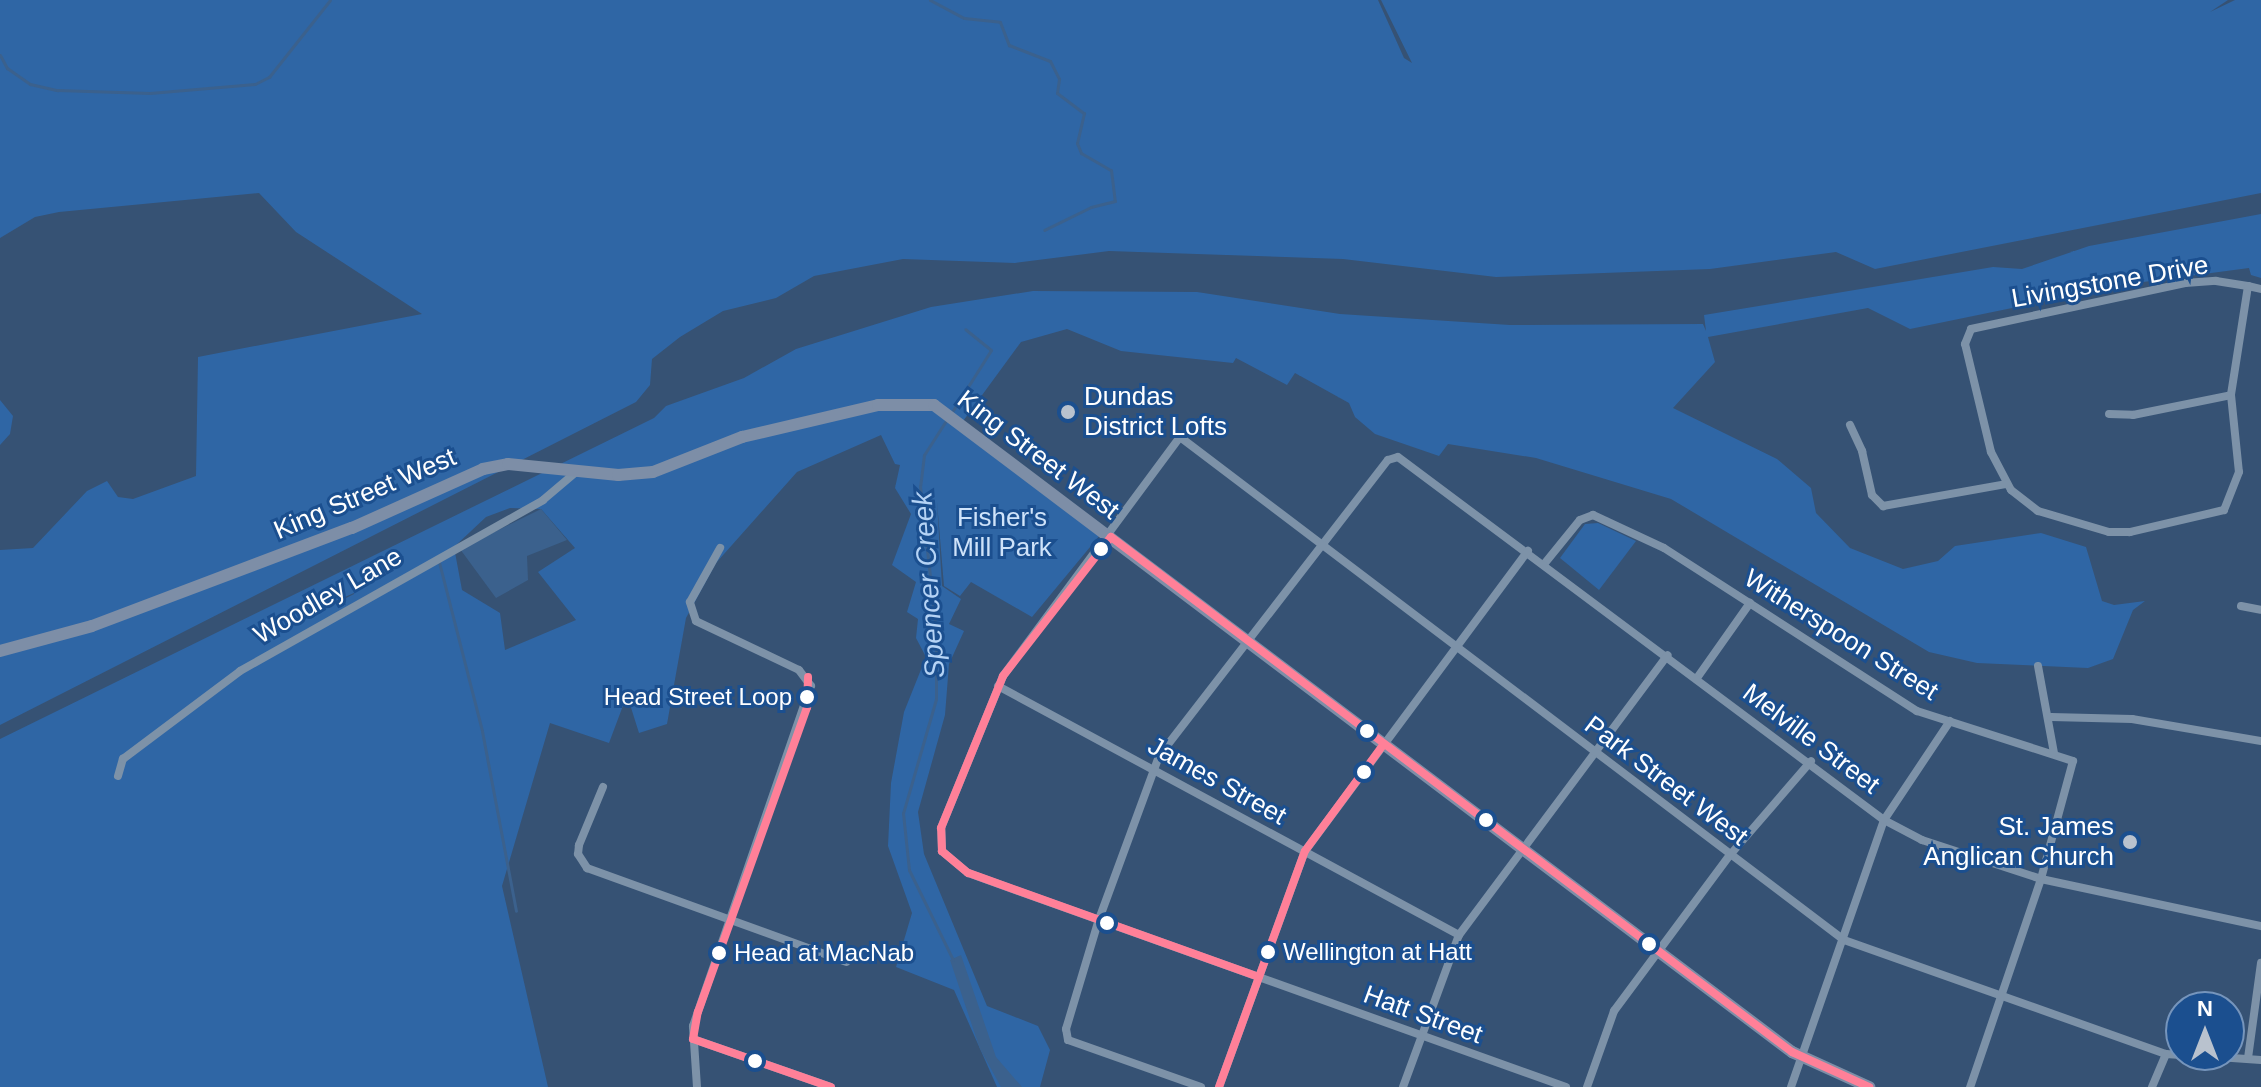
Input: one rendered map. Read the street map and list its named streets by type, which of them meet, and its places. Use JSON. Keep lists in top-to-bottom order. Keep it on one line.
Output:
{"streets":{"main road":["King Street West"],"street":["Livingstone Drive","Woodley Lane","Witherspoon Street","Melville Street","James Street","Park Street West","Hatt Street"]},"crossings":[["King Street West","Woodley Lane"],["King Street West","Park Street West"],["Witherspoon Street","Melville Street"],["Melville Street","Park Street West"],["James Street","Hatt Street"]],"water":["Spencer Creek"],"parks":["Fisher's Mill Park"],"places":["Dundas District Lofts","Head Street Loop","St. James Anglican Church","Wellington at Hatt","Head at MacNab"],"north":"top"}
